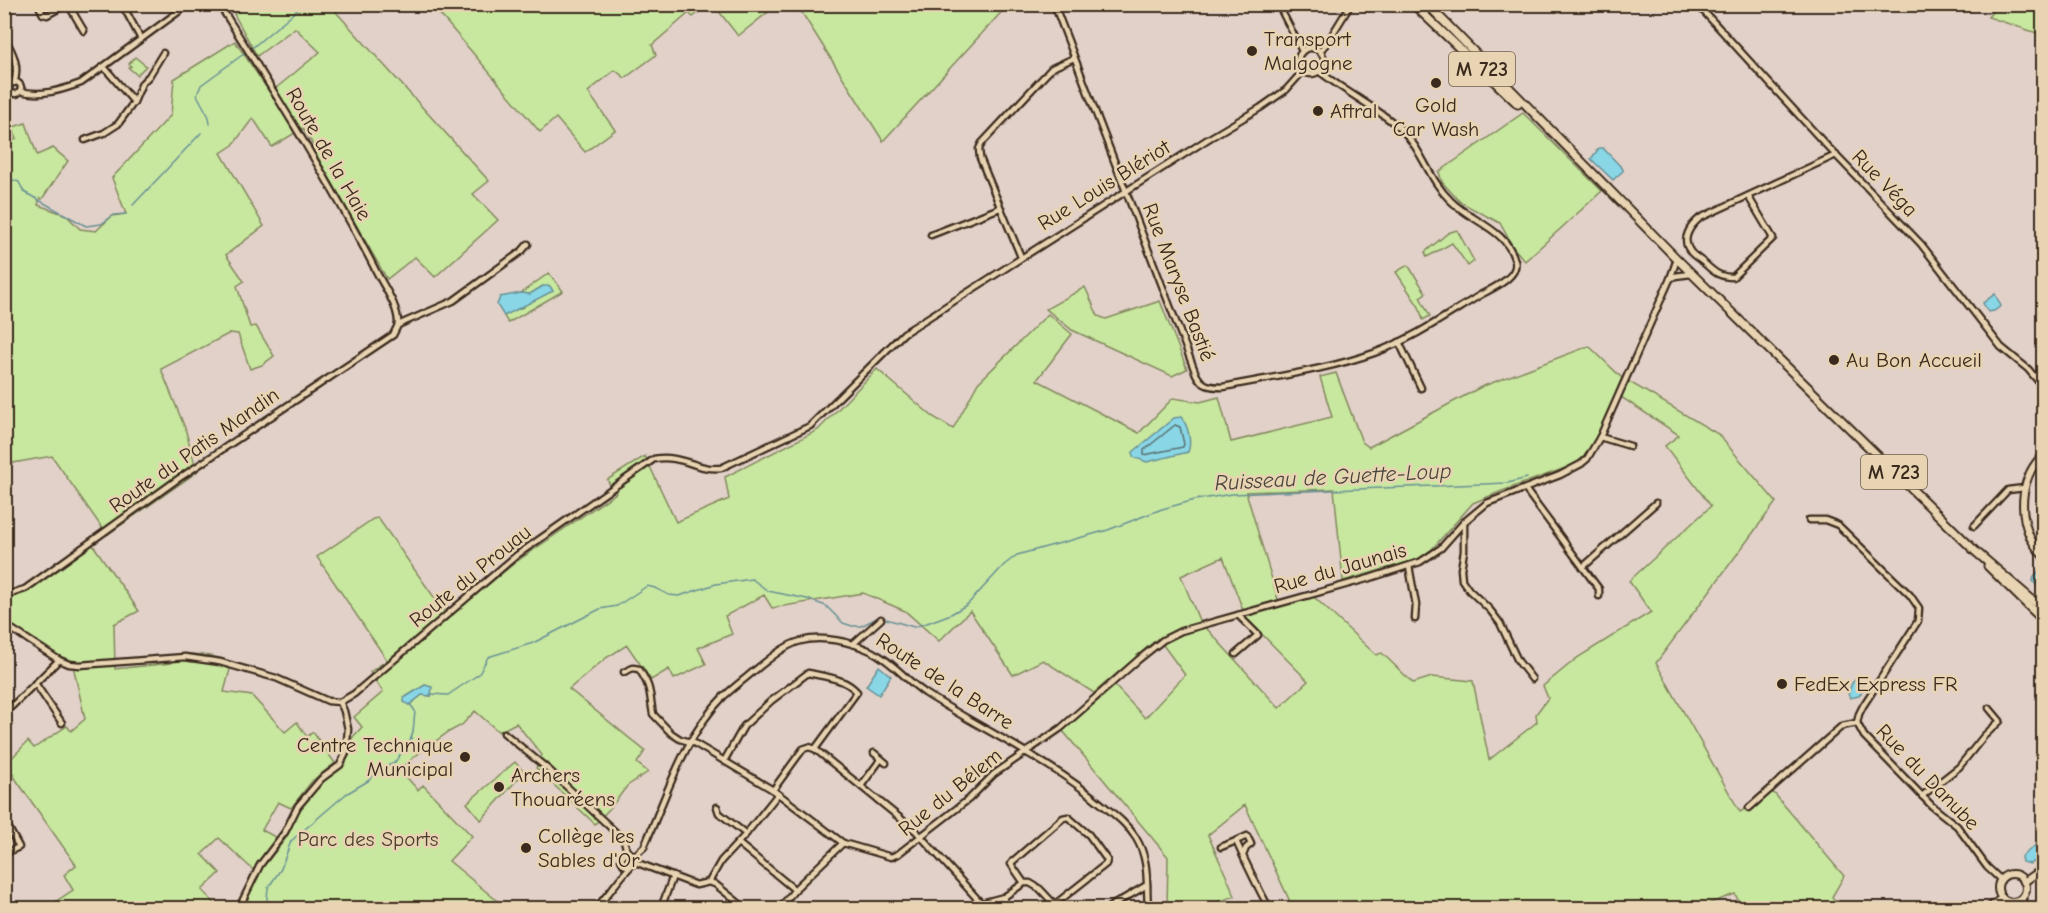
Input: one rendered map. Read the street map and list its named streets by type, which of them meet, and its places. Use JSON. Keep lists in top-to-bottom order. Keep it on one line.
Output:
{"streets":{"main road":["M 723"],"street":["Route de la Haie","Rue Véga","Rue Louis Blériot","Rue Maryse Bastié","Route du Patis Mandin","Rue du Jaunais","Route du Prouau","Route de la Barre","Rue du Danube","Rue du Bélem"]},"crossings":[["M 723","Rue du Jaunais"],["Route de la Haie","Route du Patis Mandin"],["Rue Louis Blériot","Rue Maryse Bastié"],["Rue Louis Blériot","Route du Prouau"],["Rue du Jaunais","Route de la Barre"],["Rue du Jaunais","Rue du Bélem"],["Route de la Barre","Rue du Bélem"]],"water":["Ruisseau de Guette-Loup"],"parks":["Parc des Sports"],"places":["Transport Malgogne","Gold Car Wash","Aftral","Au Bon Accueil","FedEx Express FR","Centre Technique Municipal","Archers Thouaréens","Collège les Sables d'Or"]}
